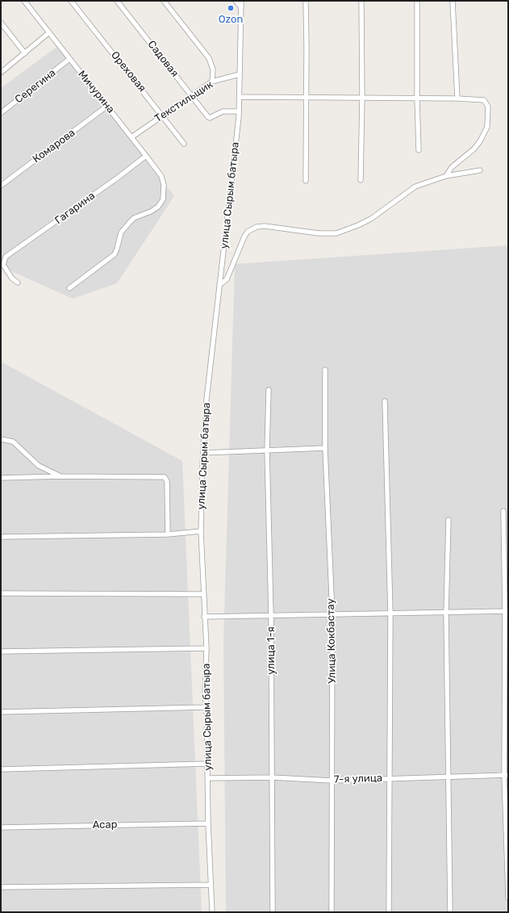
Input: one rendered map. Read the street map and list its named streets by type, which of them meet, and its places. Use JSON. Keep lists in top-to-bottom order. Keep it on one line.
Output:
{"streets":{"street":["Садовая","Ореховая","Серегина","Мичурина","Текстильщик","Комарова","улица Сырым батыра","Гагарина","Улица Кокбастау","улица 1-я","7-я улица","Асар"]},"crossings":[["Садовая","Текстильщик"],["Садовая","улица Сырым батыра"],["Ореховая","Текстильщик"],["Серегина","Мичурина"],["Мичурина","Текстильщик"],["Мичурина","Комарова"],["Мичурина","Гагарина"],["Текстильщик","улица Сырым батыра"],["улица Сырым батыра","7-я улица"],["улица Сырым батыра","Асар"],["Улица Кокбастау","7-я улица"],["улица 1-я","7-я улица"]],"places":["Ozon"]}
